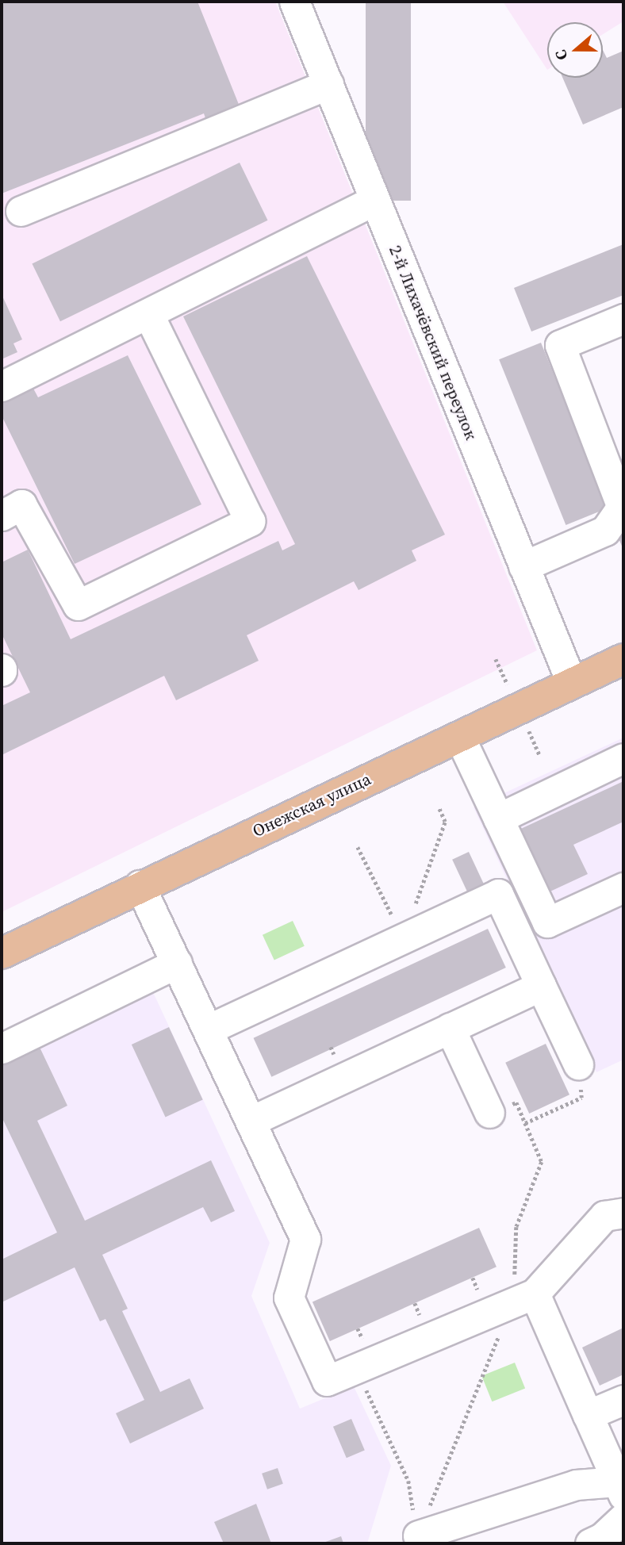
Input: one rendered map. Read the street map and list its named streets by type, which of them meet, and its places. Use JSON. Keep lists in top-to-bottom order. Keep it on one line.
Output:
{"streets":{"main road":["Онежская улица"],"street":["2-й Лихачёвский переулок"]},"crossings":[["2-й Лихачёвский переулок","Онежская улица"]],"north":"left"}
